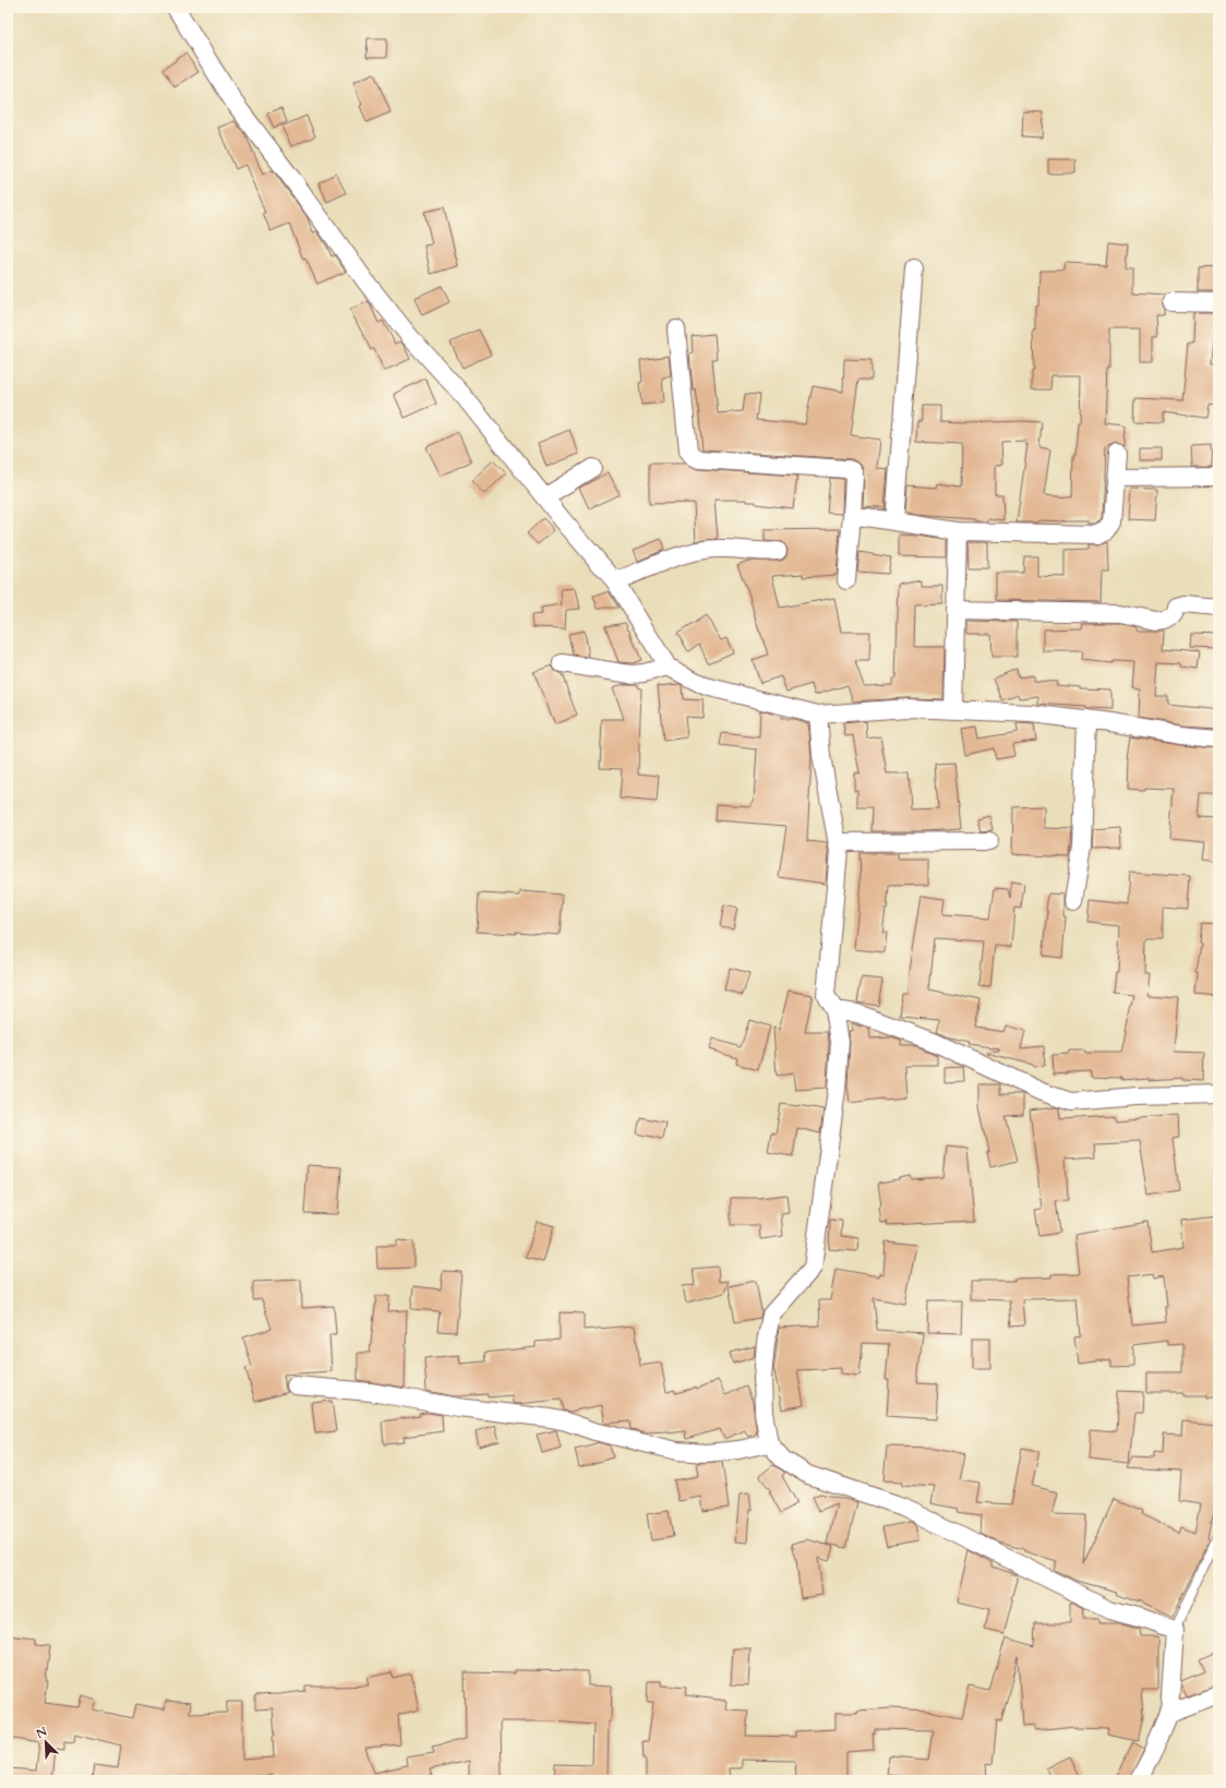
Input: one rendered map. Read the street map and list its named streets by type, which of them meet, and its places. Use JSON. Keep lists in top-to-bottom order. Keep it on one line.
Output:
{"north":"top left"}
